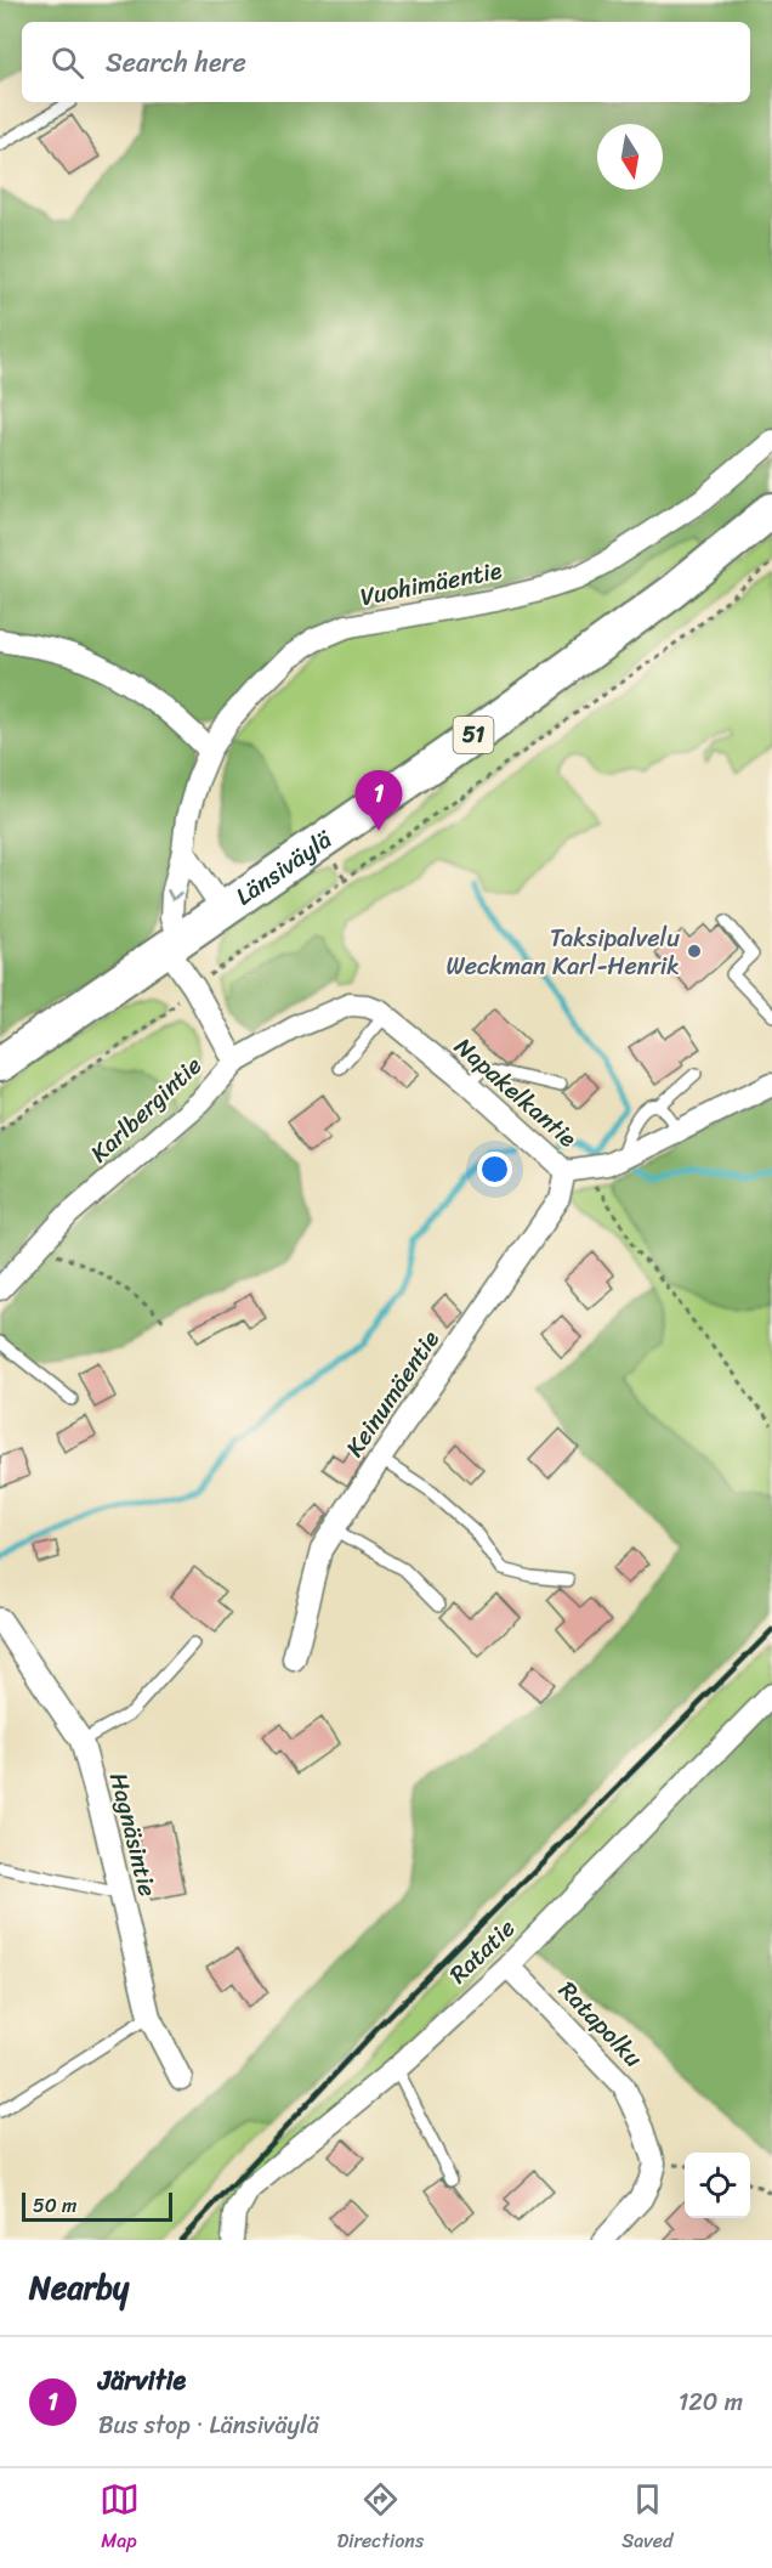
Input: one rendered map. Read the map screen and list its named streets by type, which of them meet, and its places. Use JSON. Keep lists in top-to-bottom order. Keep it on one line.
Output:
{"streets":{"main road":["51","Länsiväylä"],"street":["Vuohimäentie","Napakelkantie","Karlbergintie","Keinumäentie","Hagnäsintie","Ratatie","Ratapolku"]},"crossings":[["Vuohimäentie","Länsiväylä"],["Vuohimäentie","Karlbergintie"],["Länsiväylä","Karlbergintie"],["Napakelkantie","Karlbergintie"],["Napakelkantie","Keinumäentie"],["Ratatie","Ratapolku"]],"places":["Taksipalvelu Weckman Karl-Henrik"],"scale_bar":"50 m","north":"bottom","page":{"search":"Search here","pins":"1","scale":"50 m","heading":"Nearby","list":[{"mark":"1","name":"Järvitie","note":"Bus stop · Länsiväylä","value":"120 m"}],"nav":["Map","Directions","Saved"]}}
